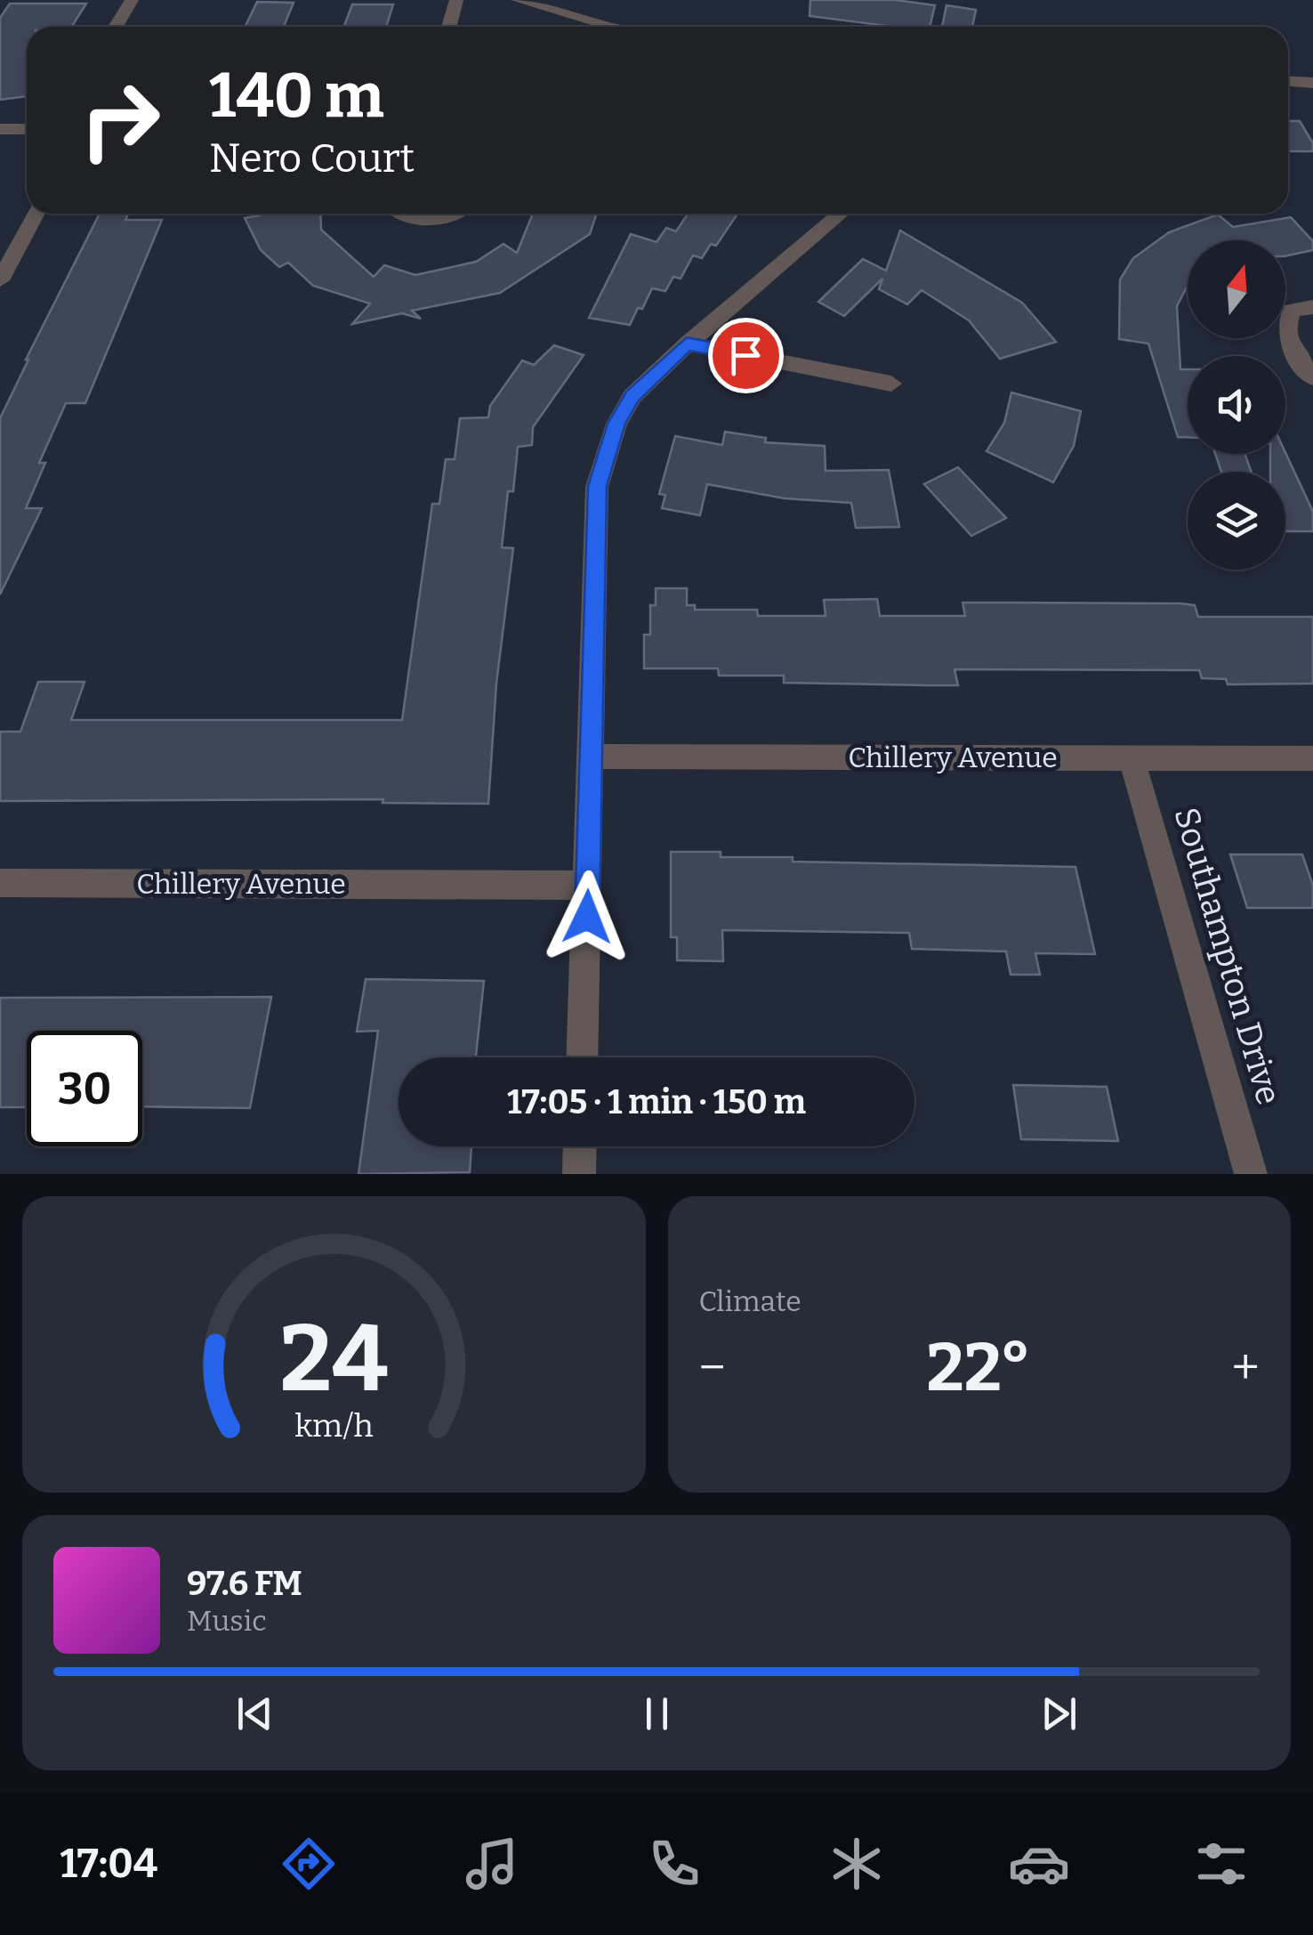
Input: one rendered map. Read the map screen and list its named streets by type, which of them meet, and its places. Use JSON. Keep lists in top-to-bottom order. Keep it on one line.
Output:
{"streets":{"street":["Chillery Avenue","Southampton Drive"]},"crossings":[["Chillery Avenue","Southampton Drive"]],"north":"top","page":{"turn":["140 m","Nero Court"],"limit":"30","trip":"17:05 · 1 min · 150 m","tile":"Climate","heat":["−","22°","+"],"song":["97.6 FM","Music"],"tabs":"17:04","gauge":["24","km/h"]}}
